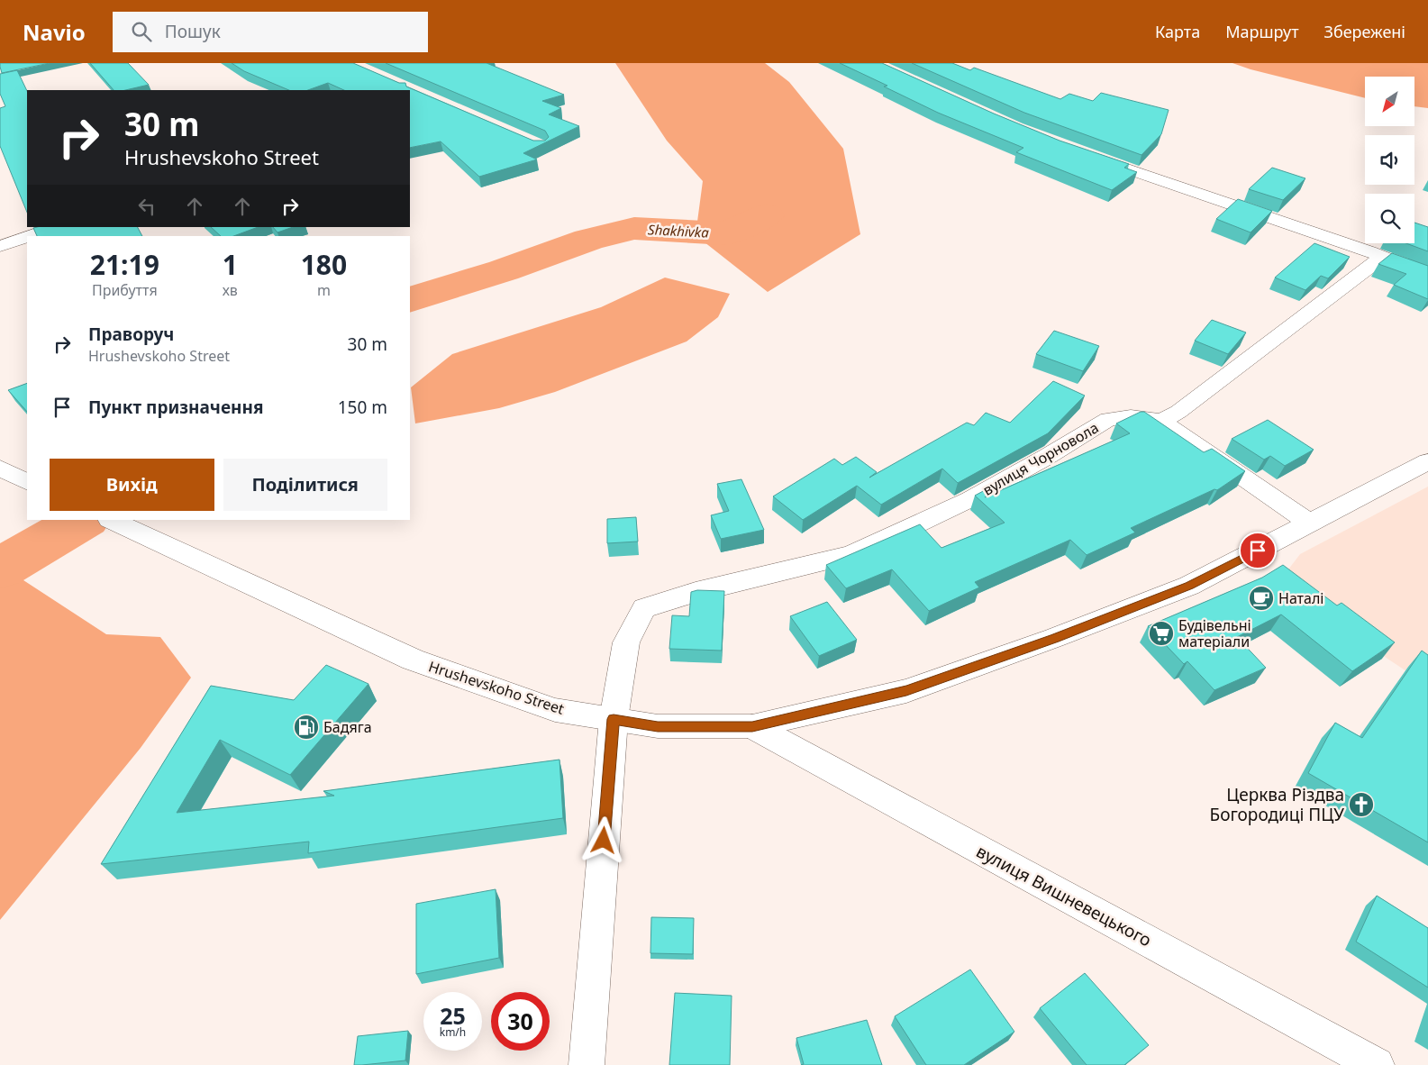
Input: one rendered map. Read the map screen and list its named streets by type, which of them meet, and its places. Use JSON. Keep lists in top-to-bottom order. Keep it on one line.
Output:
{"streets":{"street":["вулиця Чорновола","Hrushevskoho Street","вулиця Вишневецького"]},"crossings":[["вулиця Чорновола","Hrushevskoho Street"],["Hrushevskoho Street","вулиця Вишневецького"]],"water":["Shakhivka"],"places":{"cafe":["Наталі"],"supermarket":["Будівельні матеріали"],"fuel station":["Бадяга"],"church":["Церква Різдва Богородиці ПЦУ"]},"north":"bottom left","page":{"header":"Navio","search":"Пошук","nav":["Карта","Маршрут","Збережені"],"turn":["30 m","Hrushevskoho Street"],"eta":["21:19","Прибуття","1","хв","180","m"],"list":[{"name":"Праворуч","note":"Hrushevskoho Street","value":"30 m"},{"name":"Пункт призначення","value":"150 m"}],"buttons":["Вихід","Поділитися"],"speed":"25 km/h","limit":"30"}}
